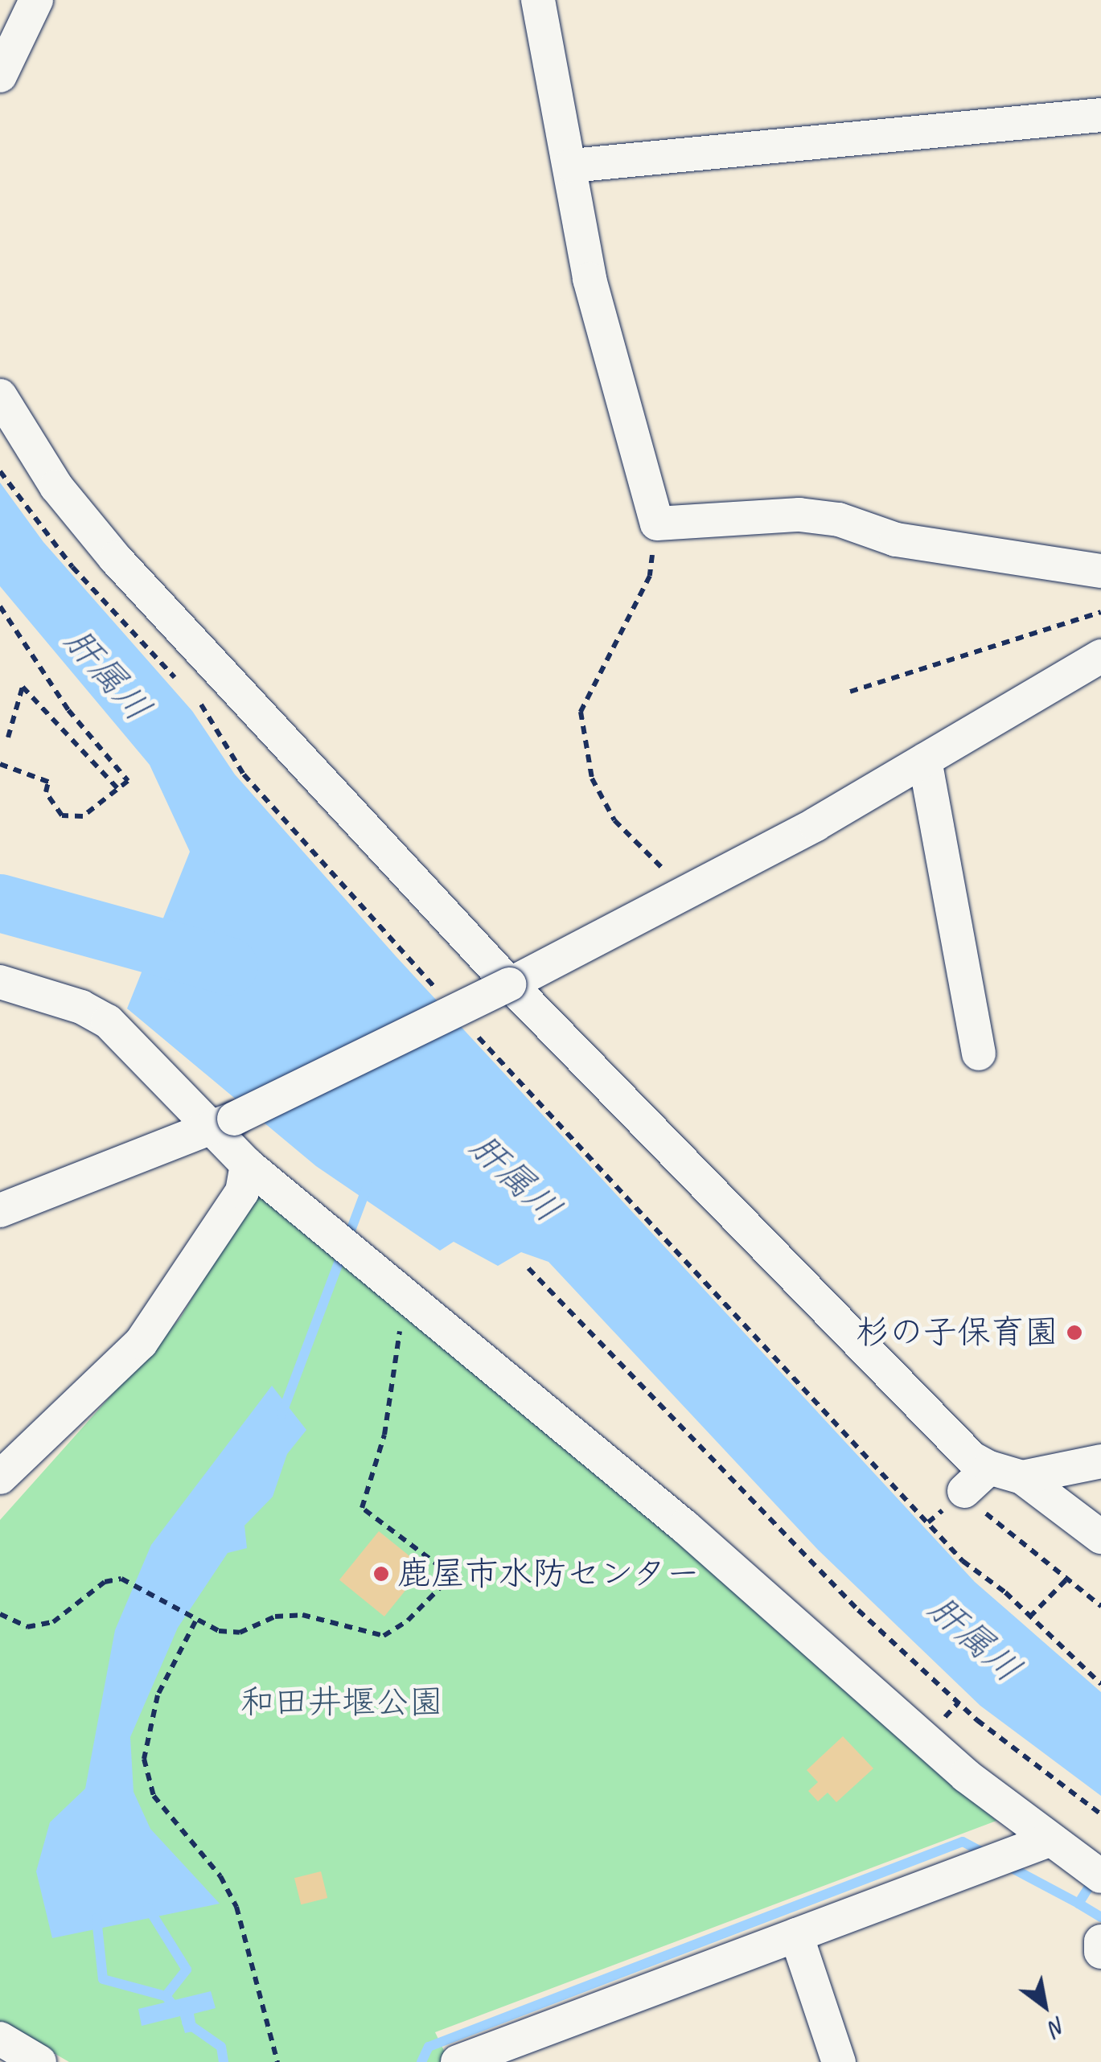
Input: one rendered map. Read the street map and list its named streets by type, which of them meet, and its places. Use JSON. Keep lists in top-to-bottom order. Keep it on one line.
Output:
{"water":["肝属川"],"parks":["和田井堰公園"],"places":["杉の子保育園","鹿屋市水防センター"],"north":"bottom right"}
